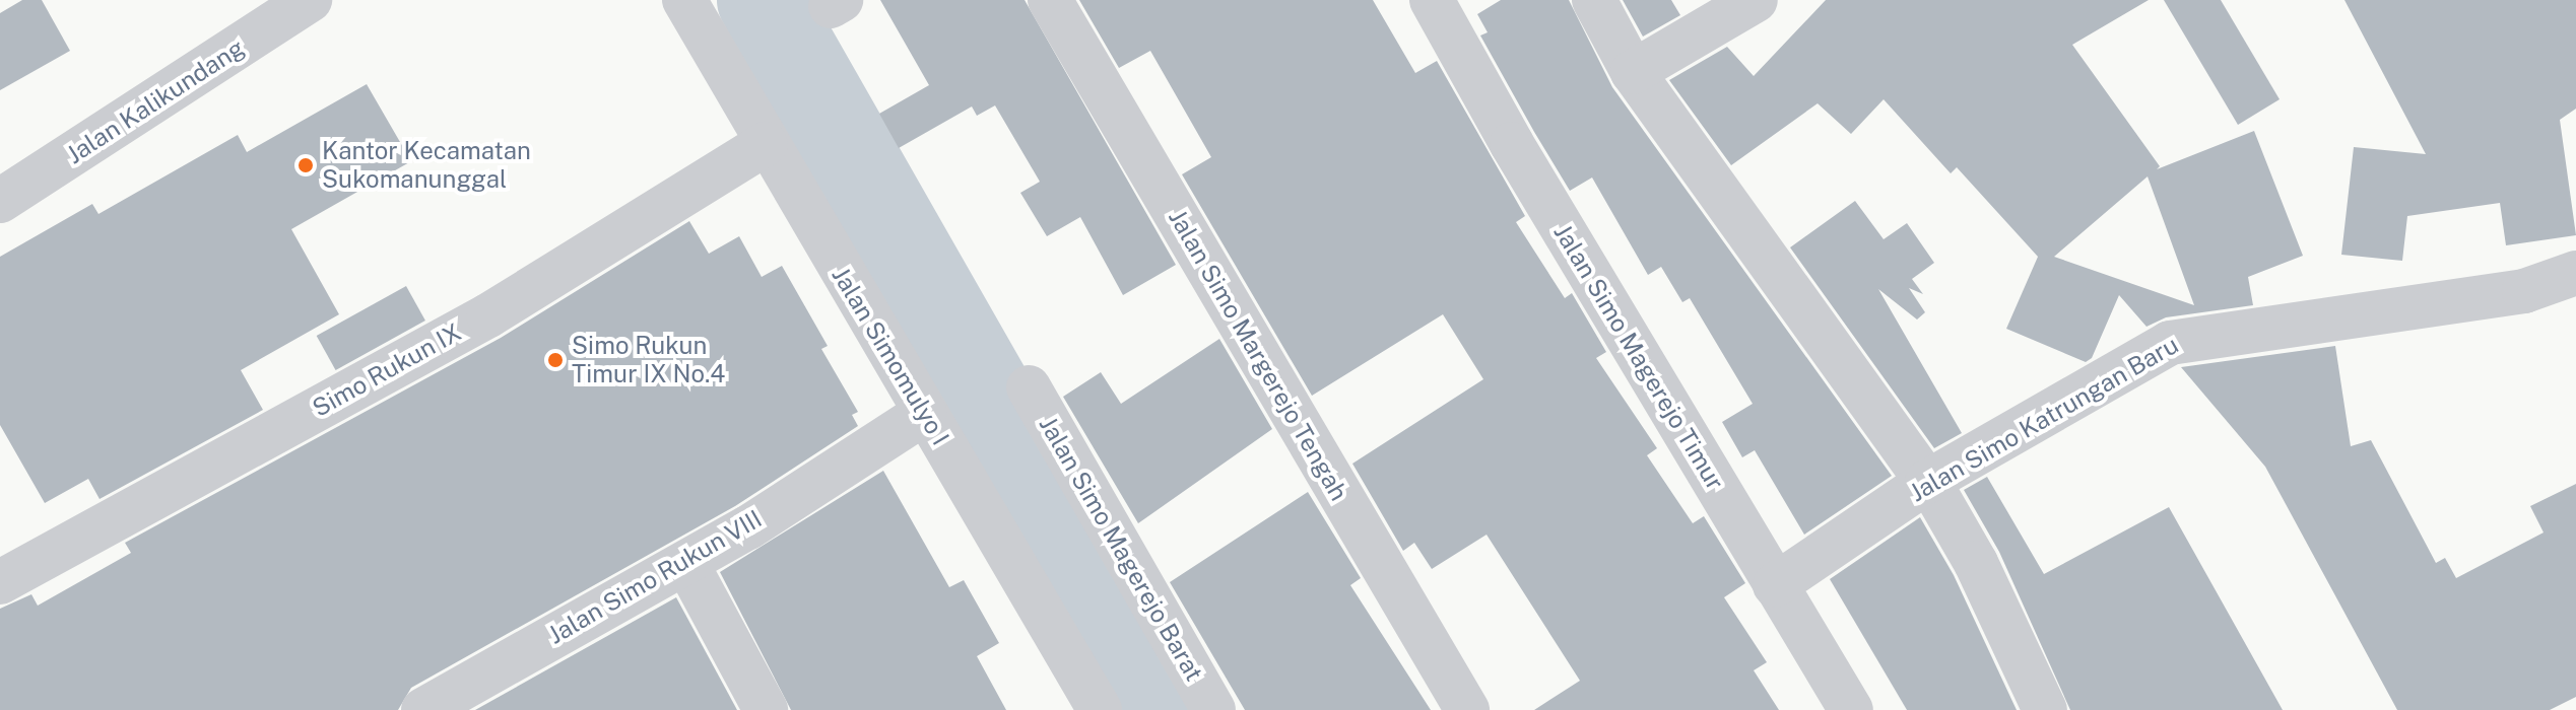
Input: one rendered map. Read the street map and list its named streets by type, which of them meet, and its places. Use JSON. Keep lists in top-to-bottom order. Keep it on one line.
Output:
{"streets":{"street":["Jalan Kalikundang","Jalan Simo Margerejo Tengah","Jalan Simomulyo I","Jalan Simo Magerejo Timur","Simo Rukun IX","Jalan Simo Katrungan Baru","Jalan Simo Magerejo Barat","Jalan Simo Rukun VIII"]},"crossings":[["Jalan Simomulyo I","Simo Rukun IX"],["Jalan Simomulyo I","Jalan Simo Rukun VIII"],["Jalan Simo Magerejo Timur","Jalan Simo Katrungan Baru"]],"places":["Kantor Kecamatan Sukomanunggal","Simo Rukun Timur IX No.4"]}
